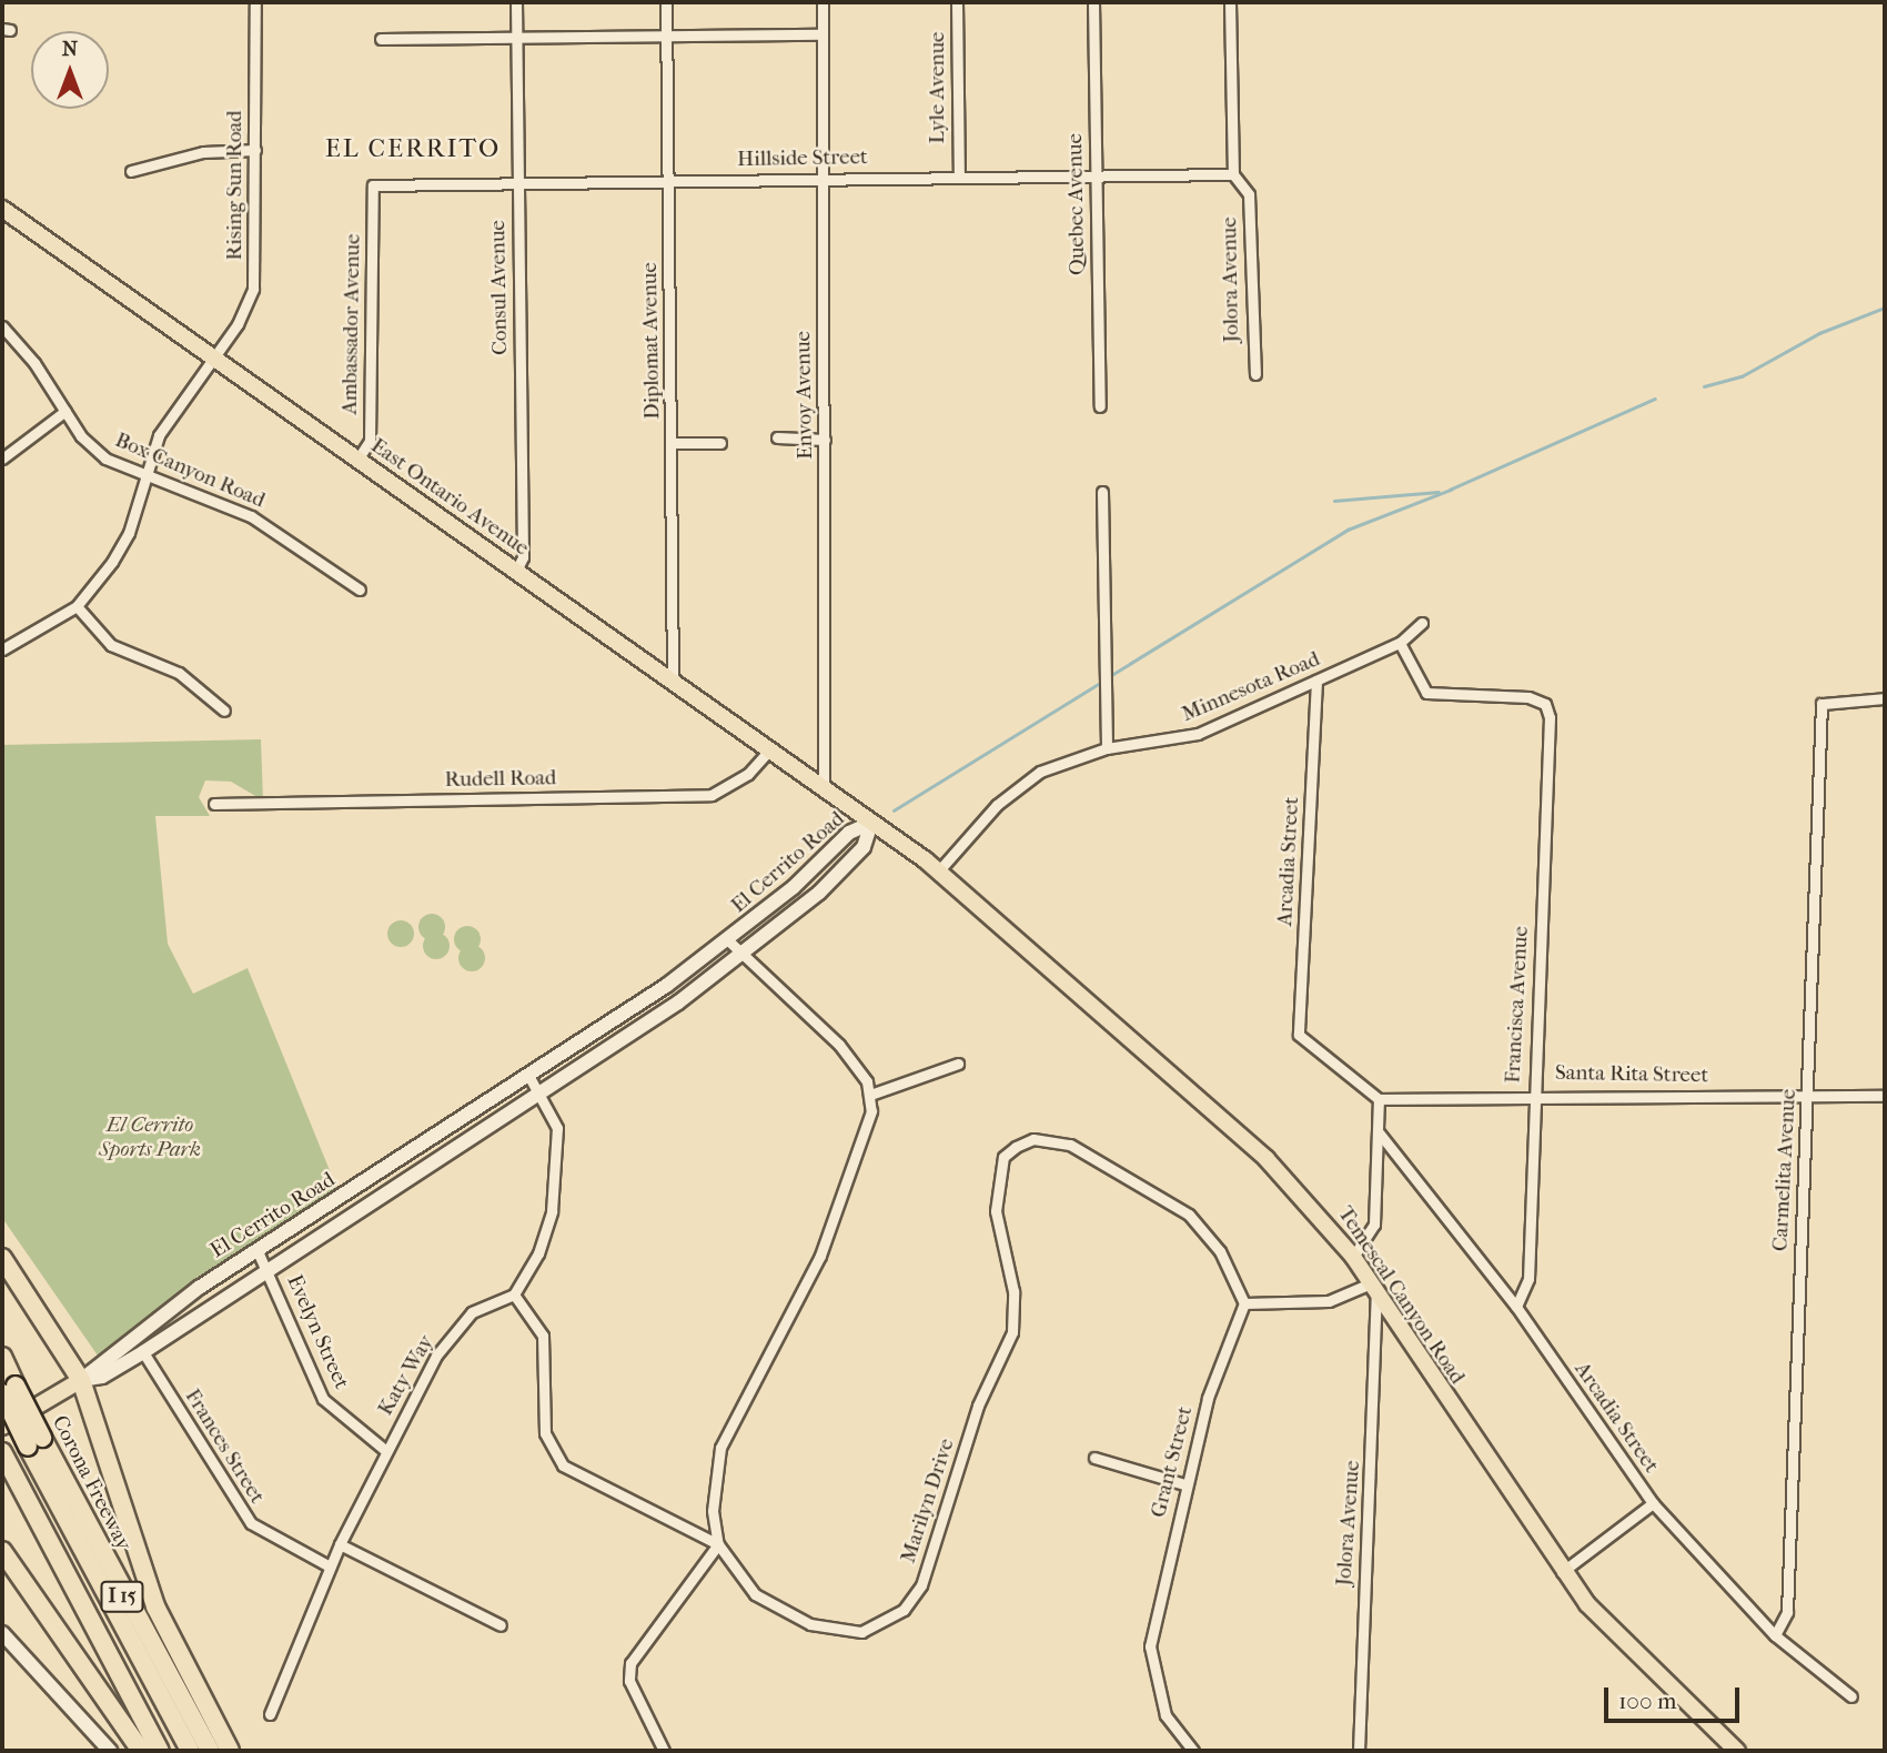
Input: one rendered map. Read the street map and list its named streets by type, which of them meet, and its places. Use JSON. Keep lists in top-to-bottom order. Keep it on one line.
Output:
{"streets":{"highway":["Corona Freeway","I 15"],"main road":["East Ontario Avenue","El Cerrito Road","Temescal Canyon Road"],"street":["Lyle Avenue","Hillside Street","Rising Sun Road","Quebec Avenue","Jolora Avenue","Consul Avenue","Ambassador Avenue","Diplomat Avenue","Envoy Avenue","Box Canyon Road","Minnesota Road","Rudell Road","Arcadia Street","Francisca Avenue","Santa Rita Street","Carmelita Avenue","Evelyn Street","Katy Way","Frances Street","Grant Street","Marilyn Drive"]},"crossings":[["Lyle Avenue","Hillside Street"],["Hillside Street","Quebec Avenue"],["Hillside Street","Jolora Avenue"],["Hillside Street","Consul Avenue"],["Hillside Street","Ambassador Avenue"],["Hillside Street","Diplomat Avenue"],["Hillside Street","Envoy Avenue"],["Rising Sun Road","Box Canyon Road"],["Rising Sun Road","East Ontario Avenue"],["Jolora Avenue","Temescal Canyon Road"],["Consul Avenue","East Ontario Avenue"],["Ambassador Avenue","East Ontario Avenue"],["Diplomat Avenue","East Ontario Avenue"],["Envoy Avenue","East Ontario Avenue"],["East Ontario Avenue","Rudell Road"],["East Ontario Avenue","El Cerrito Road"],["East Ontario Avenue","Temescal Canyon Road"],["Minnesota Road","Arcadia Street"],["Minnesota Road","Francisca Avenue"],["Minnesota Road","Temescal Canyon Road"],["Arcadia Street","Francisca Avenue"],["Arcadia Street","Santa Rita Street"],["Arcadia Street","Carmelita Avenue"],["El Cerrito Road","Temescal Canyon Road"],["El Cerrito Road","Evelyn Street"],["El Cerrito Road","Frances Street"],["Francisca Avenue","Santa Rita Street"],["Santa Rita Street","Carmelita Avenue"],["Evelyn Street","Katy Way"],["Katy Way","Frances Street"],["Grant Street","Marilyn Drive"]],"districts":["EL CERRITO"],"parks":["El Cerrito Sports Park"],"scale_bar":"100 m","north":"top"}
